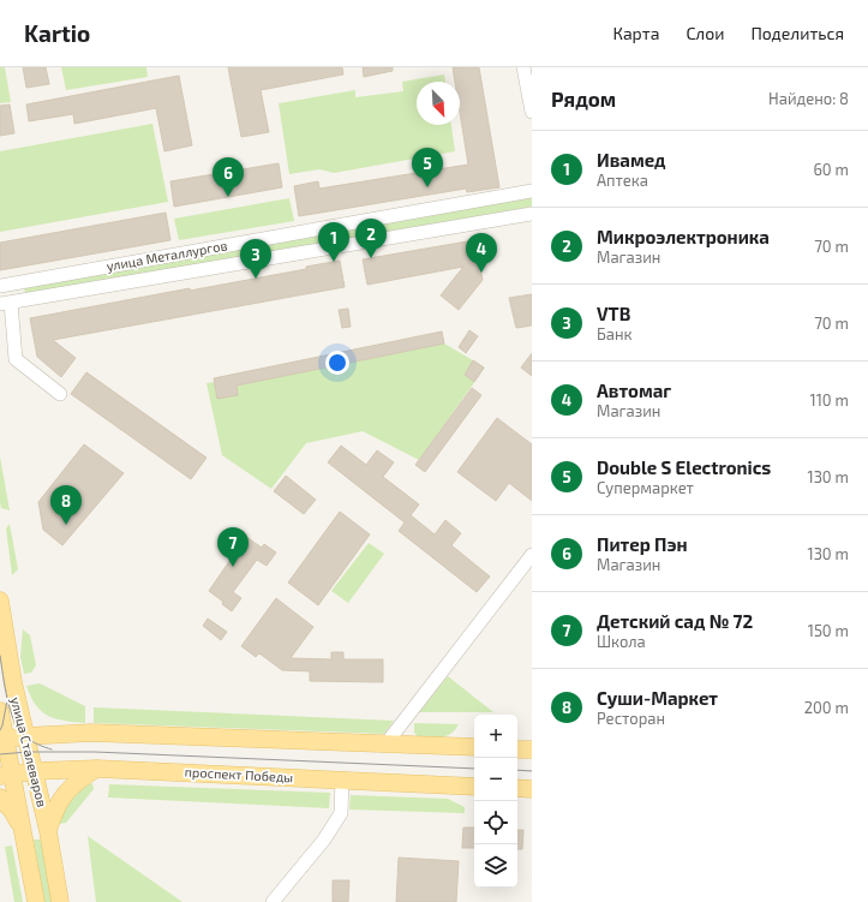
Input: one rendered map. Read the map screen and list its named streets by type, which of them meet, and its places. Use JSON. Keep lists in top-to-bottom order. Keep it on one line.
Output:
{"streets":{"main road":["улица Сталеваров","проспект Победы"],"street":["улица Металлургов"]},"crossings":[["улица Сталеваров","проспект Победы"]],"north":"bottom right","page":{"header":"Kartio","nav":["Карта","Слои","Поделиться"],"heading":["Рядом","Найдено: 8"],"list":[{"mark":"1","name":"Ивамед","note":"Аптека","value":"60 m"},{"mark":"2","name":"Микроэлектроника","note":"Магазин","value":"70 m"},{"mark":"3","name":"VTB","note":"Банк","value":"70 m"},{"mark":"4","name":"Автомаг","note":"Магазин","value":"110 m"},{"mark":"5","name":"Double S Electronics","note":"Супермаркет","value":"130 m"},{"mark":"6","name":"Питер Пэн","note":"Магазин","value":"130 m"},{"mark":"7","name":"Детский сад № 72","note":"Школа","value":"150 m"},{"mark":"8","name":"Суши-Маркет","note":"Ресторан","value":"200 m"}],"pins":["5","6","2","1","4","3","8","7"],"map_buttons":["+","−"]}}
